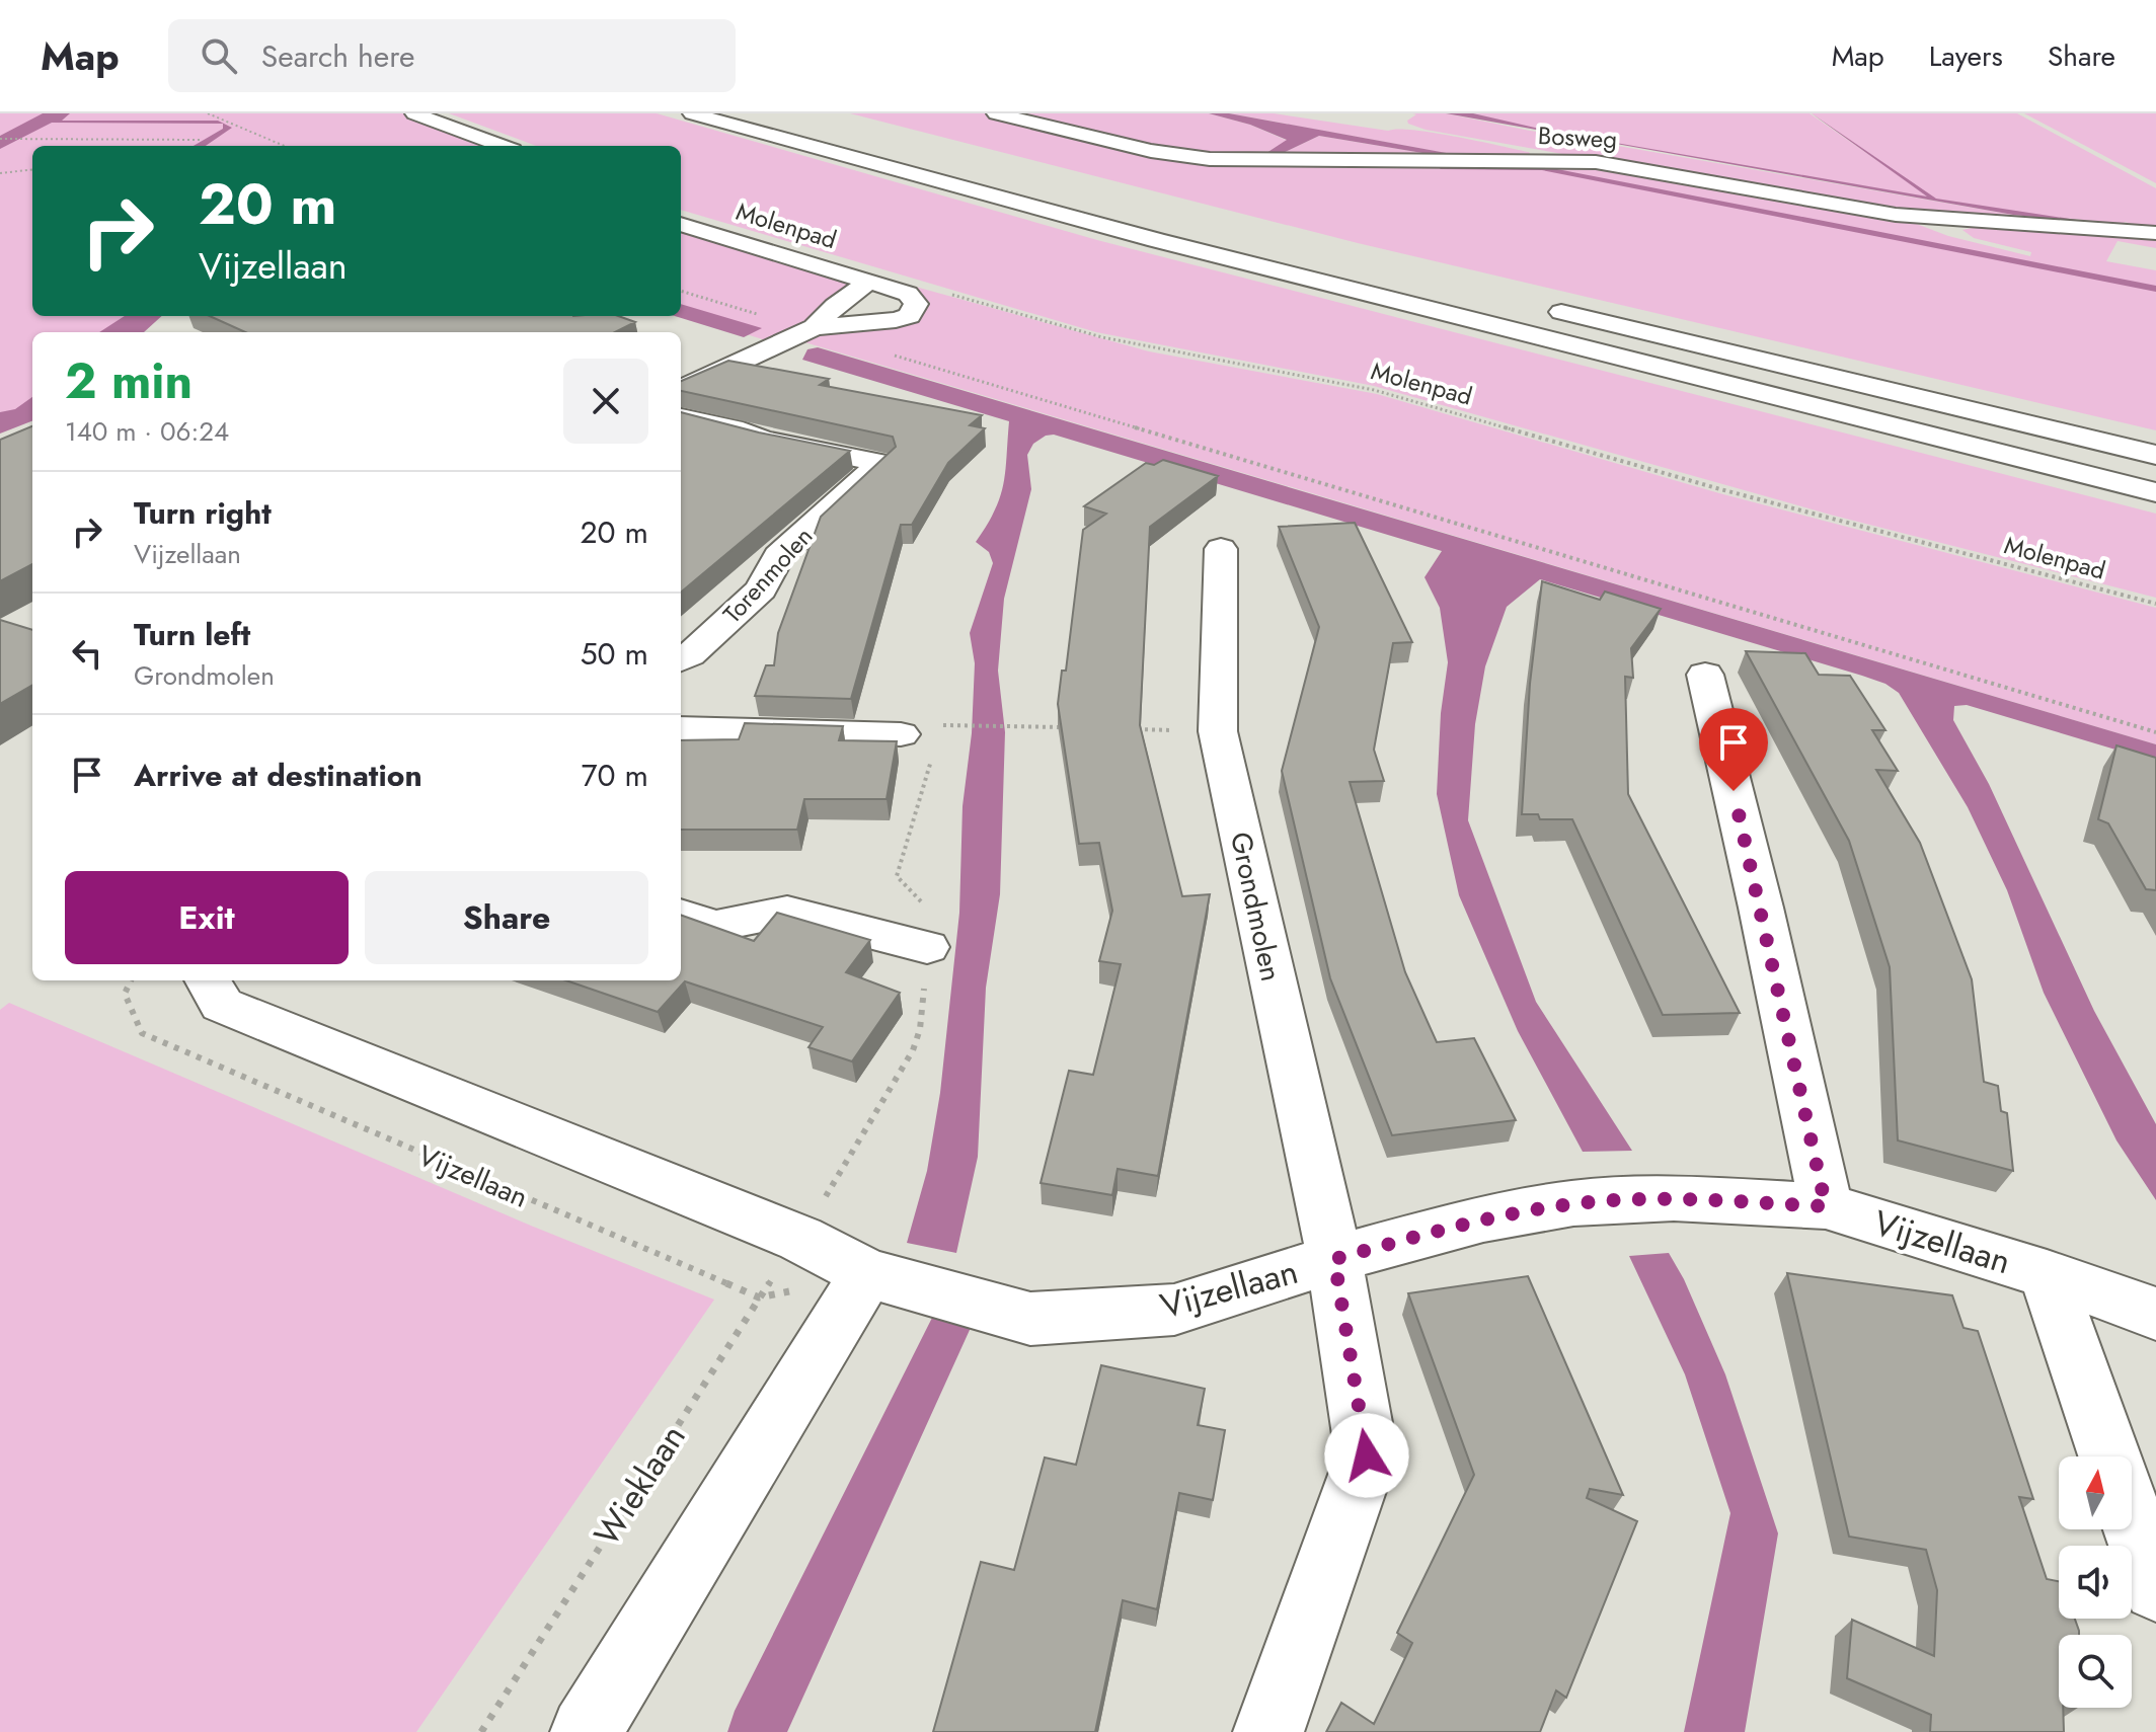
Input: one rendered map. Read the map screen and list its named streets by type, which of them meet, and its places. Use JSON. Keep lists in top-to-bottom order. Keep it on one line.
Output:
{"streets":{"main road":["Bosweg","Torenmolen","Grondmolen","Vijzellaan"],"path":["Molenpad","Wieklaan"]},"crossings":[["Grondmolen","Vijzellaan"],["Vijzellaan","Wieklaan"]],"north":"top","page":{"header":"Map","search":"Search here","nav":["Map","Layers","Share"],"turn":["20 m","Vijzellaan"],"heading":["2 min","140 m · 06:24"],"list":[{"name":"Turn right","note":"Vijzellaan","value":"20 m"},{"name":"Turn left","note":"Grondmolen","value":"50 m"},{"name":"Arrive at destination","value":"70 m"}],"buttons":["Exit","Share"]}}
